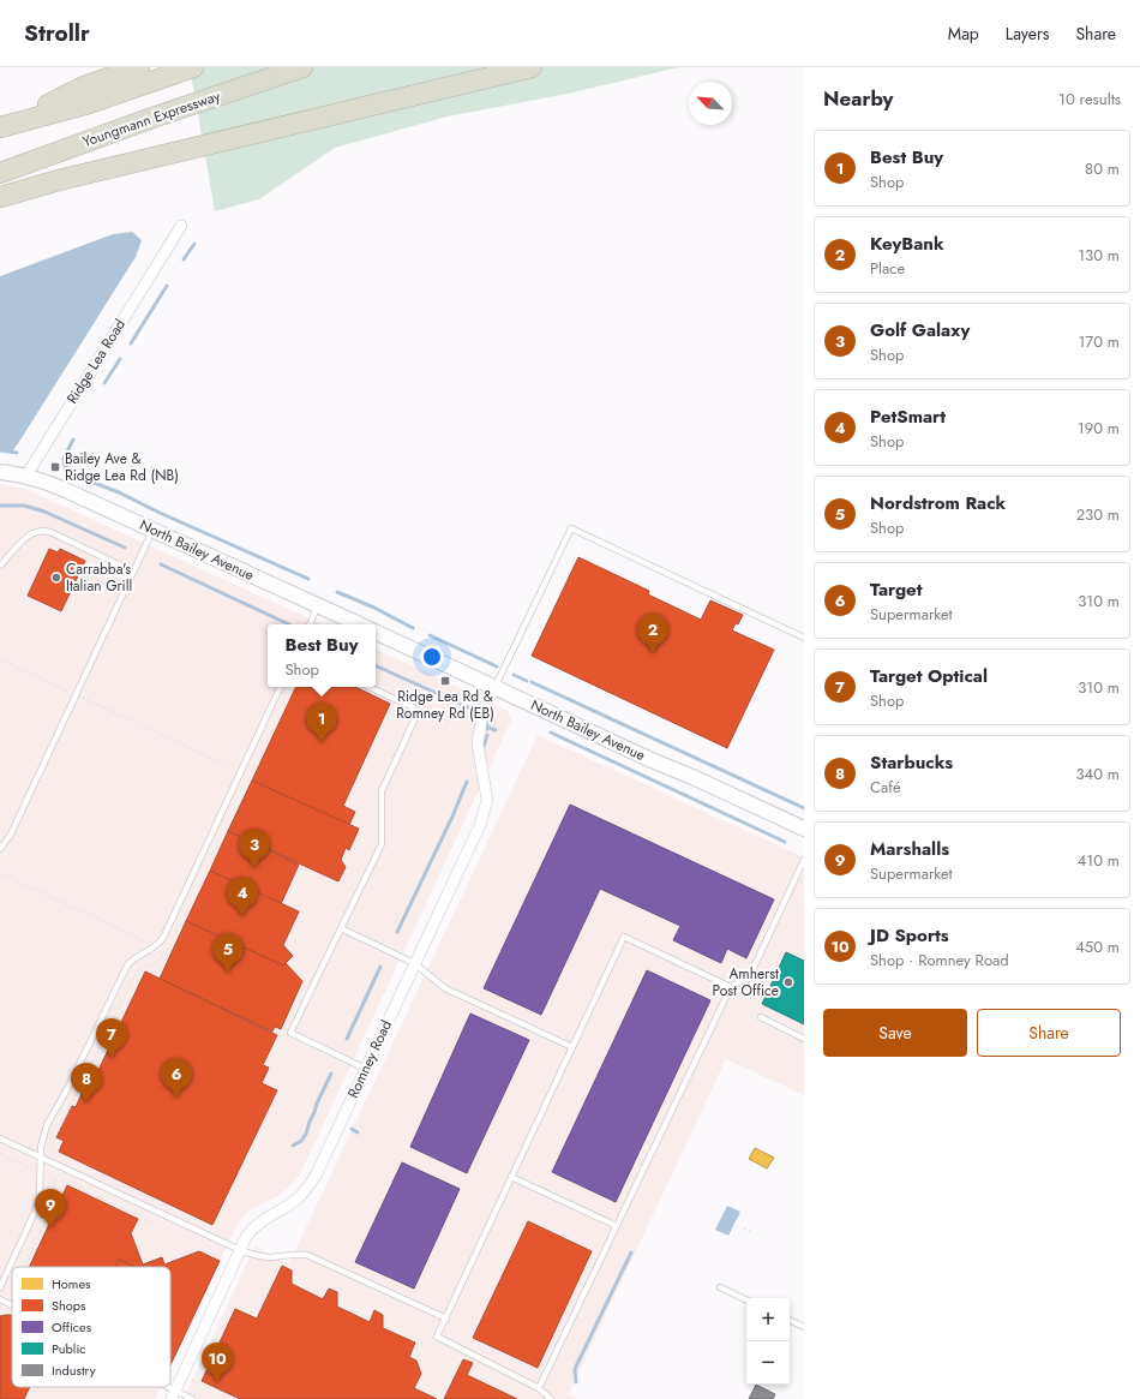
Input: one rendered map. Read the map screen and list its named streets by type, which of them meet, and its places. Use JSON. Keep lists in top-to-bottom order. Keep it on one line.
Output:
{"streets":{"highway":["Youngmann Expressway"],"street":["Ridge Lea Road","North Bailey Avenue","Romney Road"]},"crossings":[["Ridge Lea Road","North Bailey Avenue"],["North Bailey Avenue","Romney Road"]],"places":{"transit":["Bailey Ave & Ridge Lea Rd (NB)","Ridge Lea Rd & Romney Rd (EB)"],"other":["Carrabba's Italian Grill","Amherst Post Office"]},"legend":["Homes","Shops","Offices","Public","Industry"],"north":"top left","page":{"header":"Strollr","nav":["Map","Layers","Share"],"heading":["Nearby","10 results"],"list":[{"mark":"1","name":"Best Buy","note":"Shop","value":"80 m"},{"mark":"2","name":"KeyBank","note":"Place","value":"130 m"},{"mark":"3","name":"Golf Galaxy","note":"Shop","value":"170 m"},{"mark":"4","name":"PetSmart","note":"Shop","value":"190 m"},{"mark":"5","name":"Nordstrom Rack","note":"Shop","value":"230 m"},{"mark":"6","name":"Target","note":"Supermarket","value":"310 m"},{"mark":"7","name":"Target Optical","note":"Shop","value":"310 m"},{"mark":"8","name":"Starbucks","note":"Café","value":"340 m"},{"mark":"9","name":"Marshalls","note":"Supermarket","value":"410 m"},{"mark":"10","name":"JD Sports","note":"Shop · Romney Road","value":"450 m"}],"pins":["2","1","3","4","5","7","6","8","9","10"],"popup":["Best Buy","Shop"],"buttons":["Save","Share"],"map_buttons":["+","−"]}}
